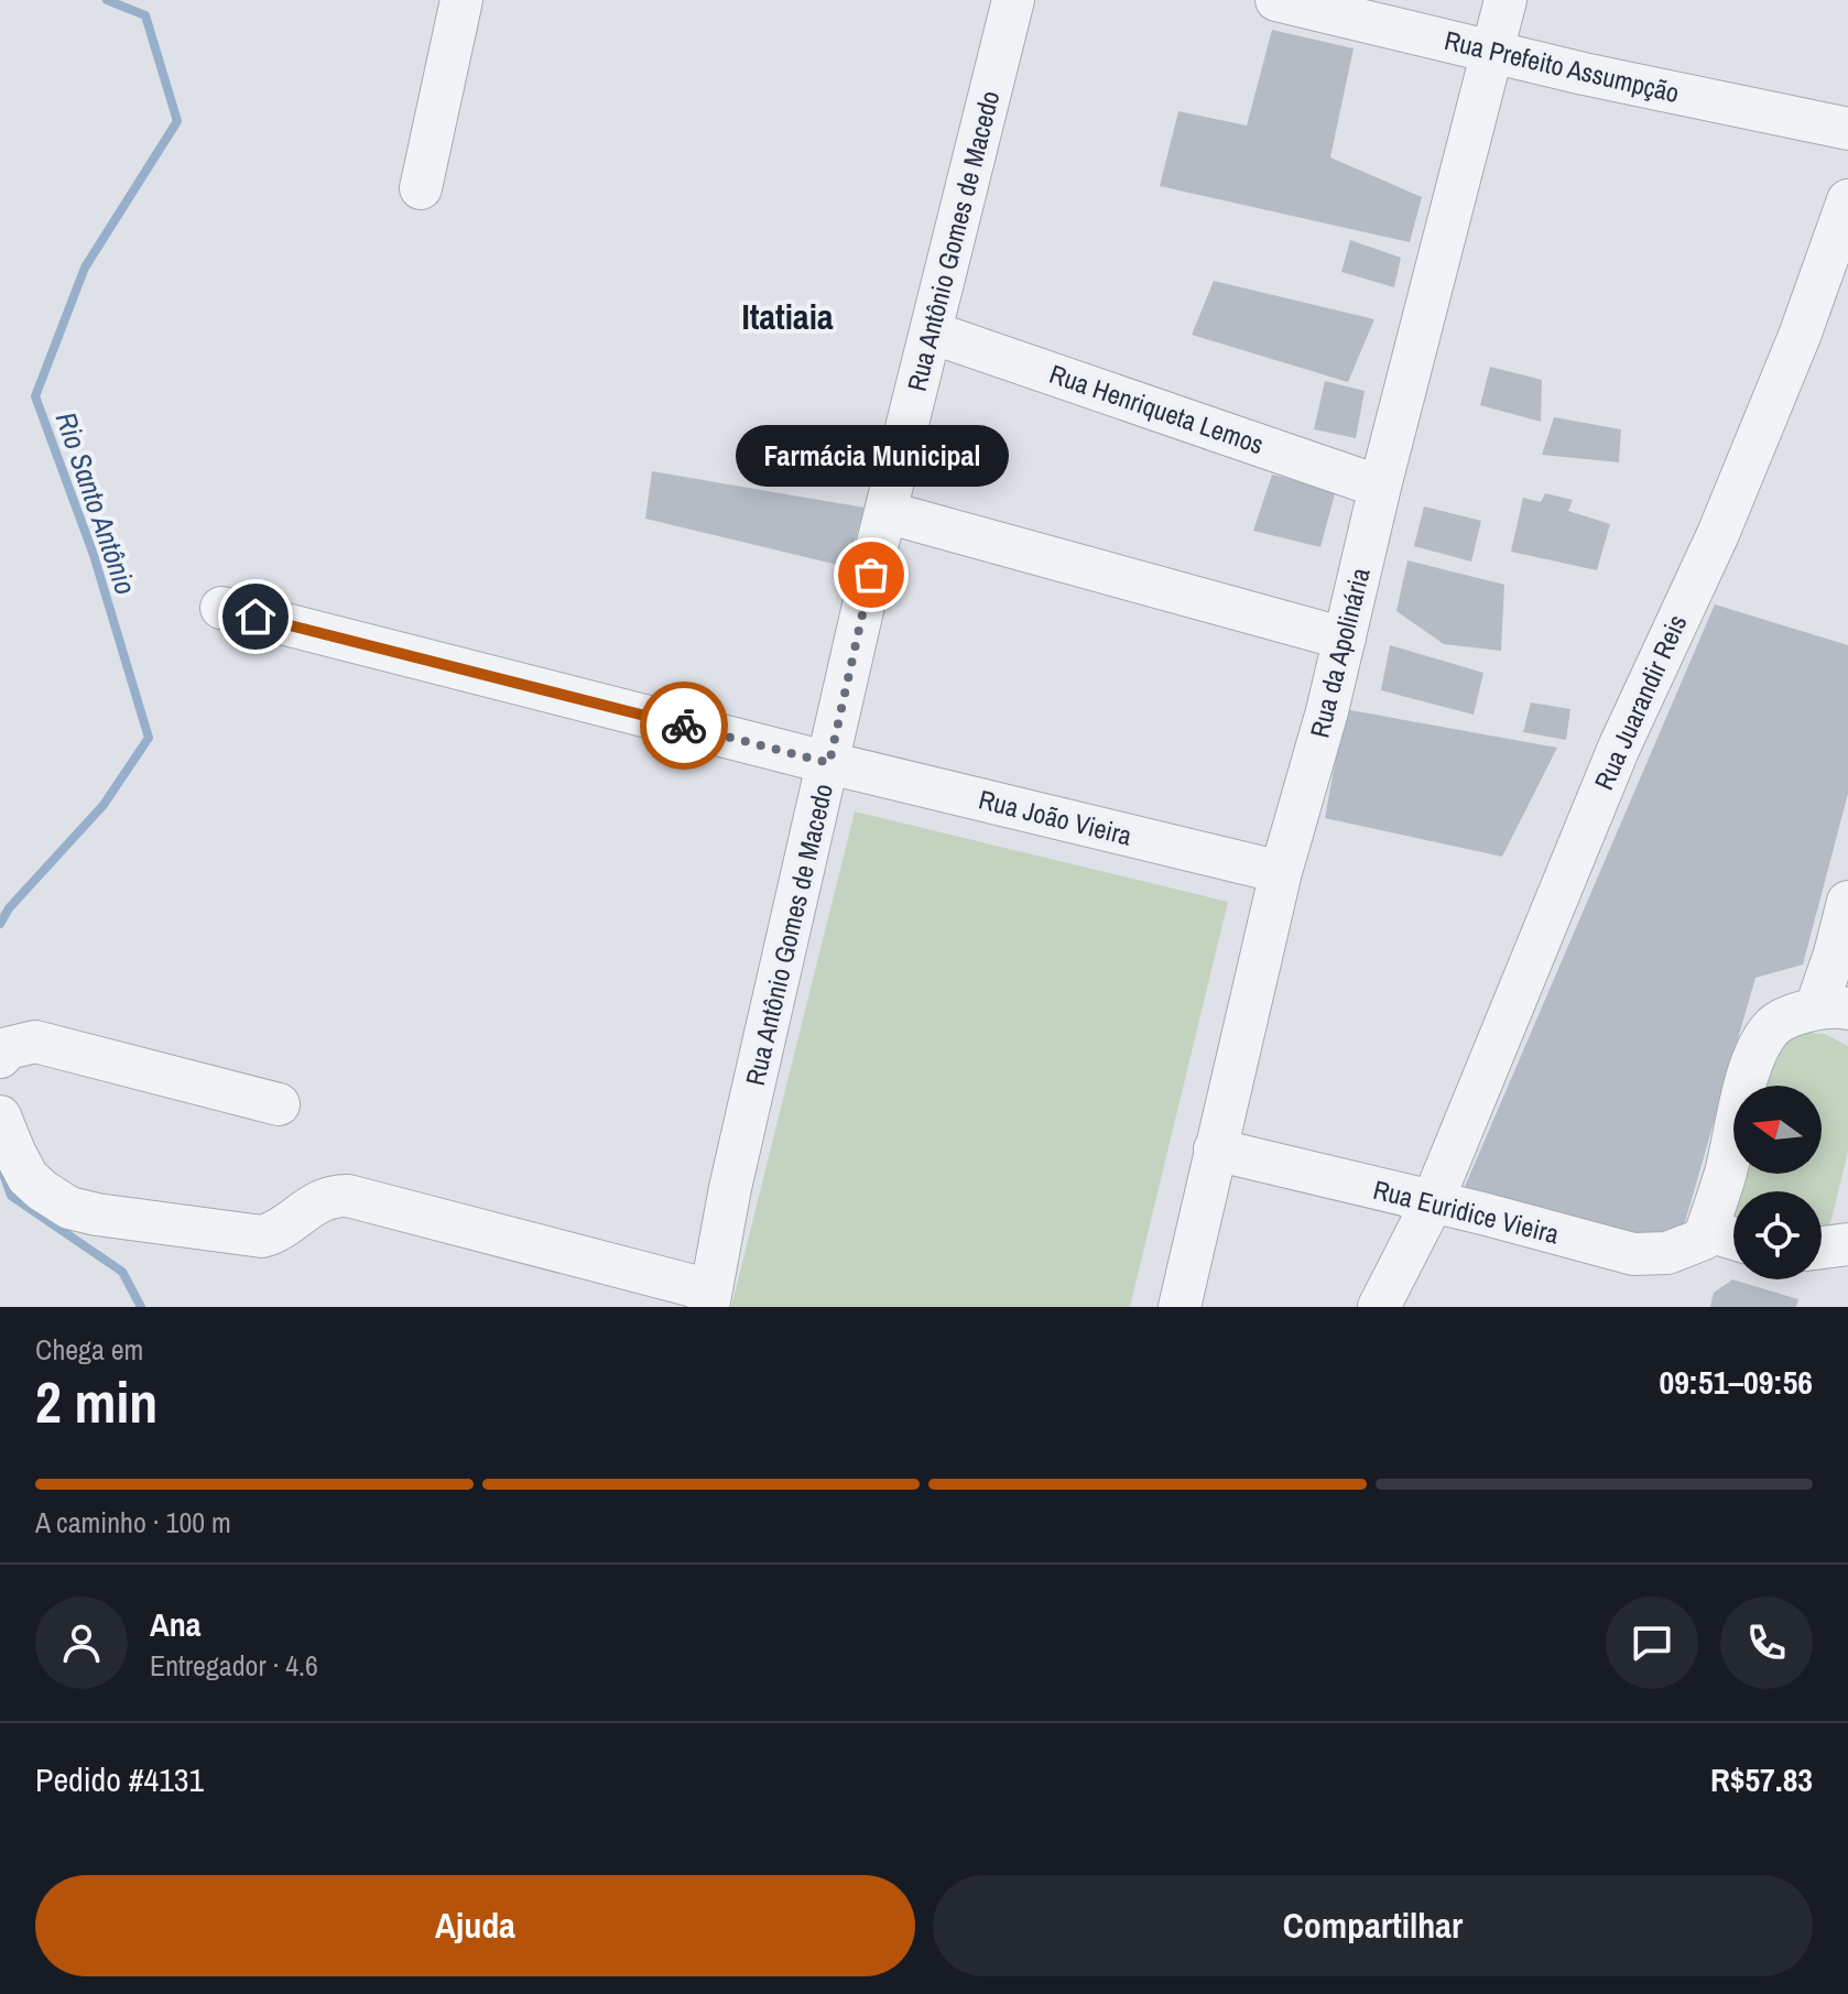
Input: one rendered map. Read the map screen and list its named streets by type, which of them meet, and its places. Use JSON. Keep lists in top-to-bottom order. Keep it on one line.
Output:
{"streets":{"street":["Rua Prefeito Assumpção","Rua Antônio Gomes de Macedo","Rua Henriqueta Lemos","Rua da Apolinária","Rua Juarandir Reis","Rua João Vieira","Rua Euridice Vieira"]},"crossings":[["Rua Prefeito Assumpção","Rua da Apolinária"],["Rua Antônio Gomes de Macedo","Rua Henriqueta Lemos"],["Rua Antônio Gomes de Macedo","Rua João Vieira"],["Rua Henriqueta Lemos","Rua da Apolinária"],["Rua da Apolinária","Rua João Vieira"],["Rua da Apolinária","Rua Euridice Vieira"],["Rua Juarandir Reis","Rua Euridice Vieira"]],"districts":["Itatiaia"],"water":["Rio Santo Antônio"],"places":["Farmácia Municipal"],"north":"left","page":{"bubble":"Farmácia Municipal","heading":["2 min","Chega em","09:51–09:56"],"panel":["Ana","Entregador · 4.6","Pedido #4131","R$57.83"],"bar":"A caminho · 100 m","buttons":["Ajuda","Compartilhar"]}}
